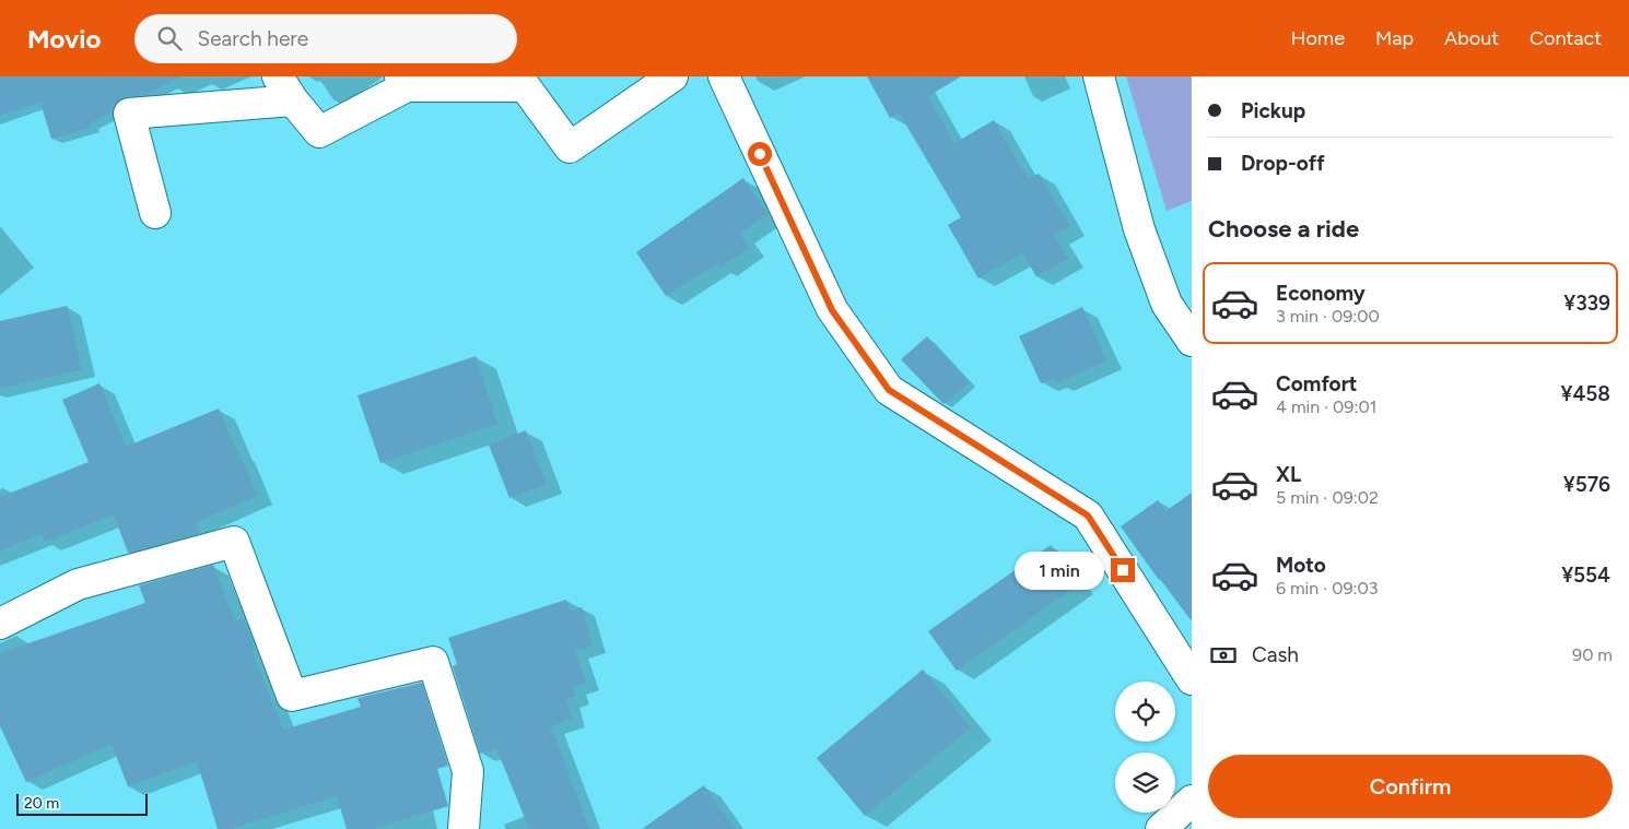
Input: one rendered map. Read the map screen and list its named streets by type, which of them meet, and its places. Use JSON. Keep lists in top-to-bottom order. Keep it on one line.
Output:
{"scale_bar":"20 m","page":{"header":"Movio","search":"Search here","nav":["Home","Map","About","Contact"],"banner":["Pickup","Drop-off"],"heading":"Choose a ride","list":[{"name":"Economy","note":"3 min · 09:00","value":"¥339"},{"name":"Comfort","note":"4 min · 09:01","value":"¥458"},{"name":"XL","note":"5 min · 09:02","value":"¥576"},{"name":"Moto","note":"6 min · 09:03","value":"¥554"}],"bubble":"1 min","pay":["Cash","90 m"],"buttons":"Confirm","scale":"20 m"}}
